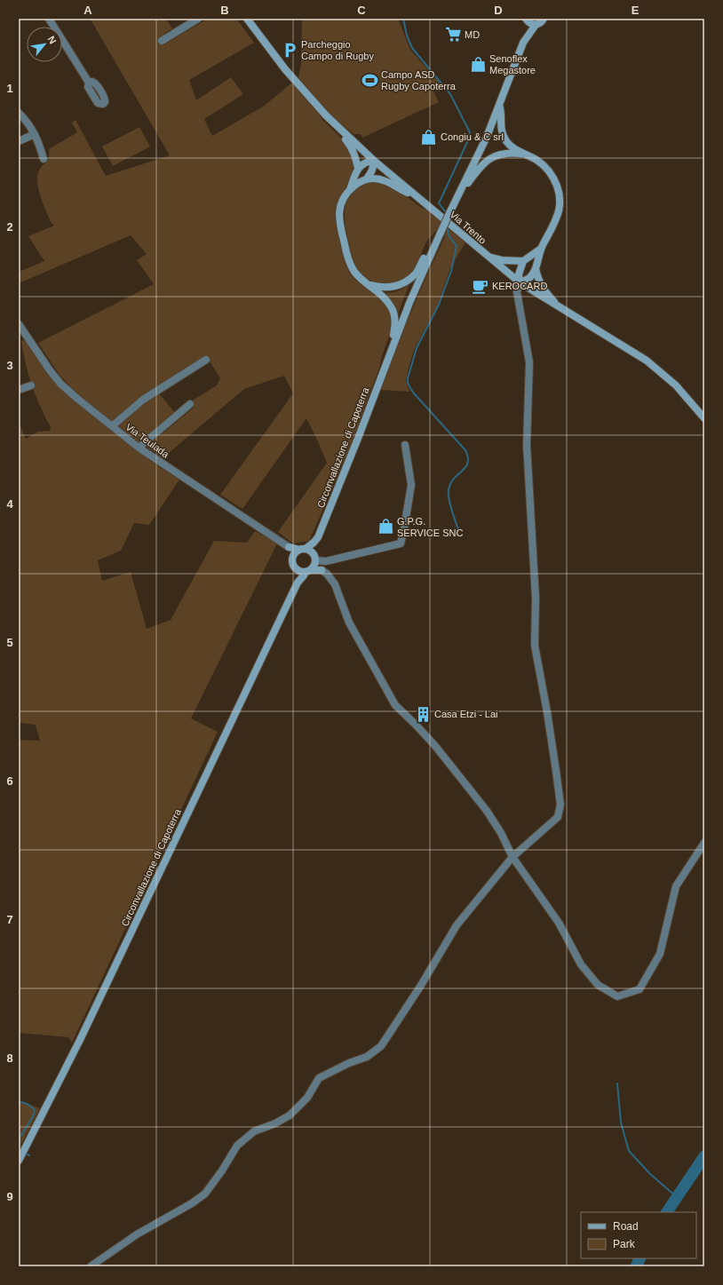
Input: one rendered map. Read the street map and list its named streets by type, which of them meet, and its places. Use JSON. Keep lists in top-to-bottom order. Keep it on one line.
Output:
{"streets":{"street":["Via Trento","Via Teulada","Circonvallazione di Capoterra"]},"places":{"supermarket":["MD"],"parking":["Parcheggio Campo di Rugby"],"shop":["Senoflex Megastore","Congiu & C srl","G.P.G. SERVICE SNC"],"sports":["Campo ASD Rugby Capoterra"],"cafe":["KEROCARD"],"building":["Casa Etzi - Lai"]},"legend":["Road","Park"],"north":"top right","grid":{"columns":["A","B","C","D","E"],"rows":["1","2","3","4","5","6","7","8","9"]}}
